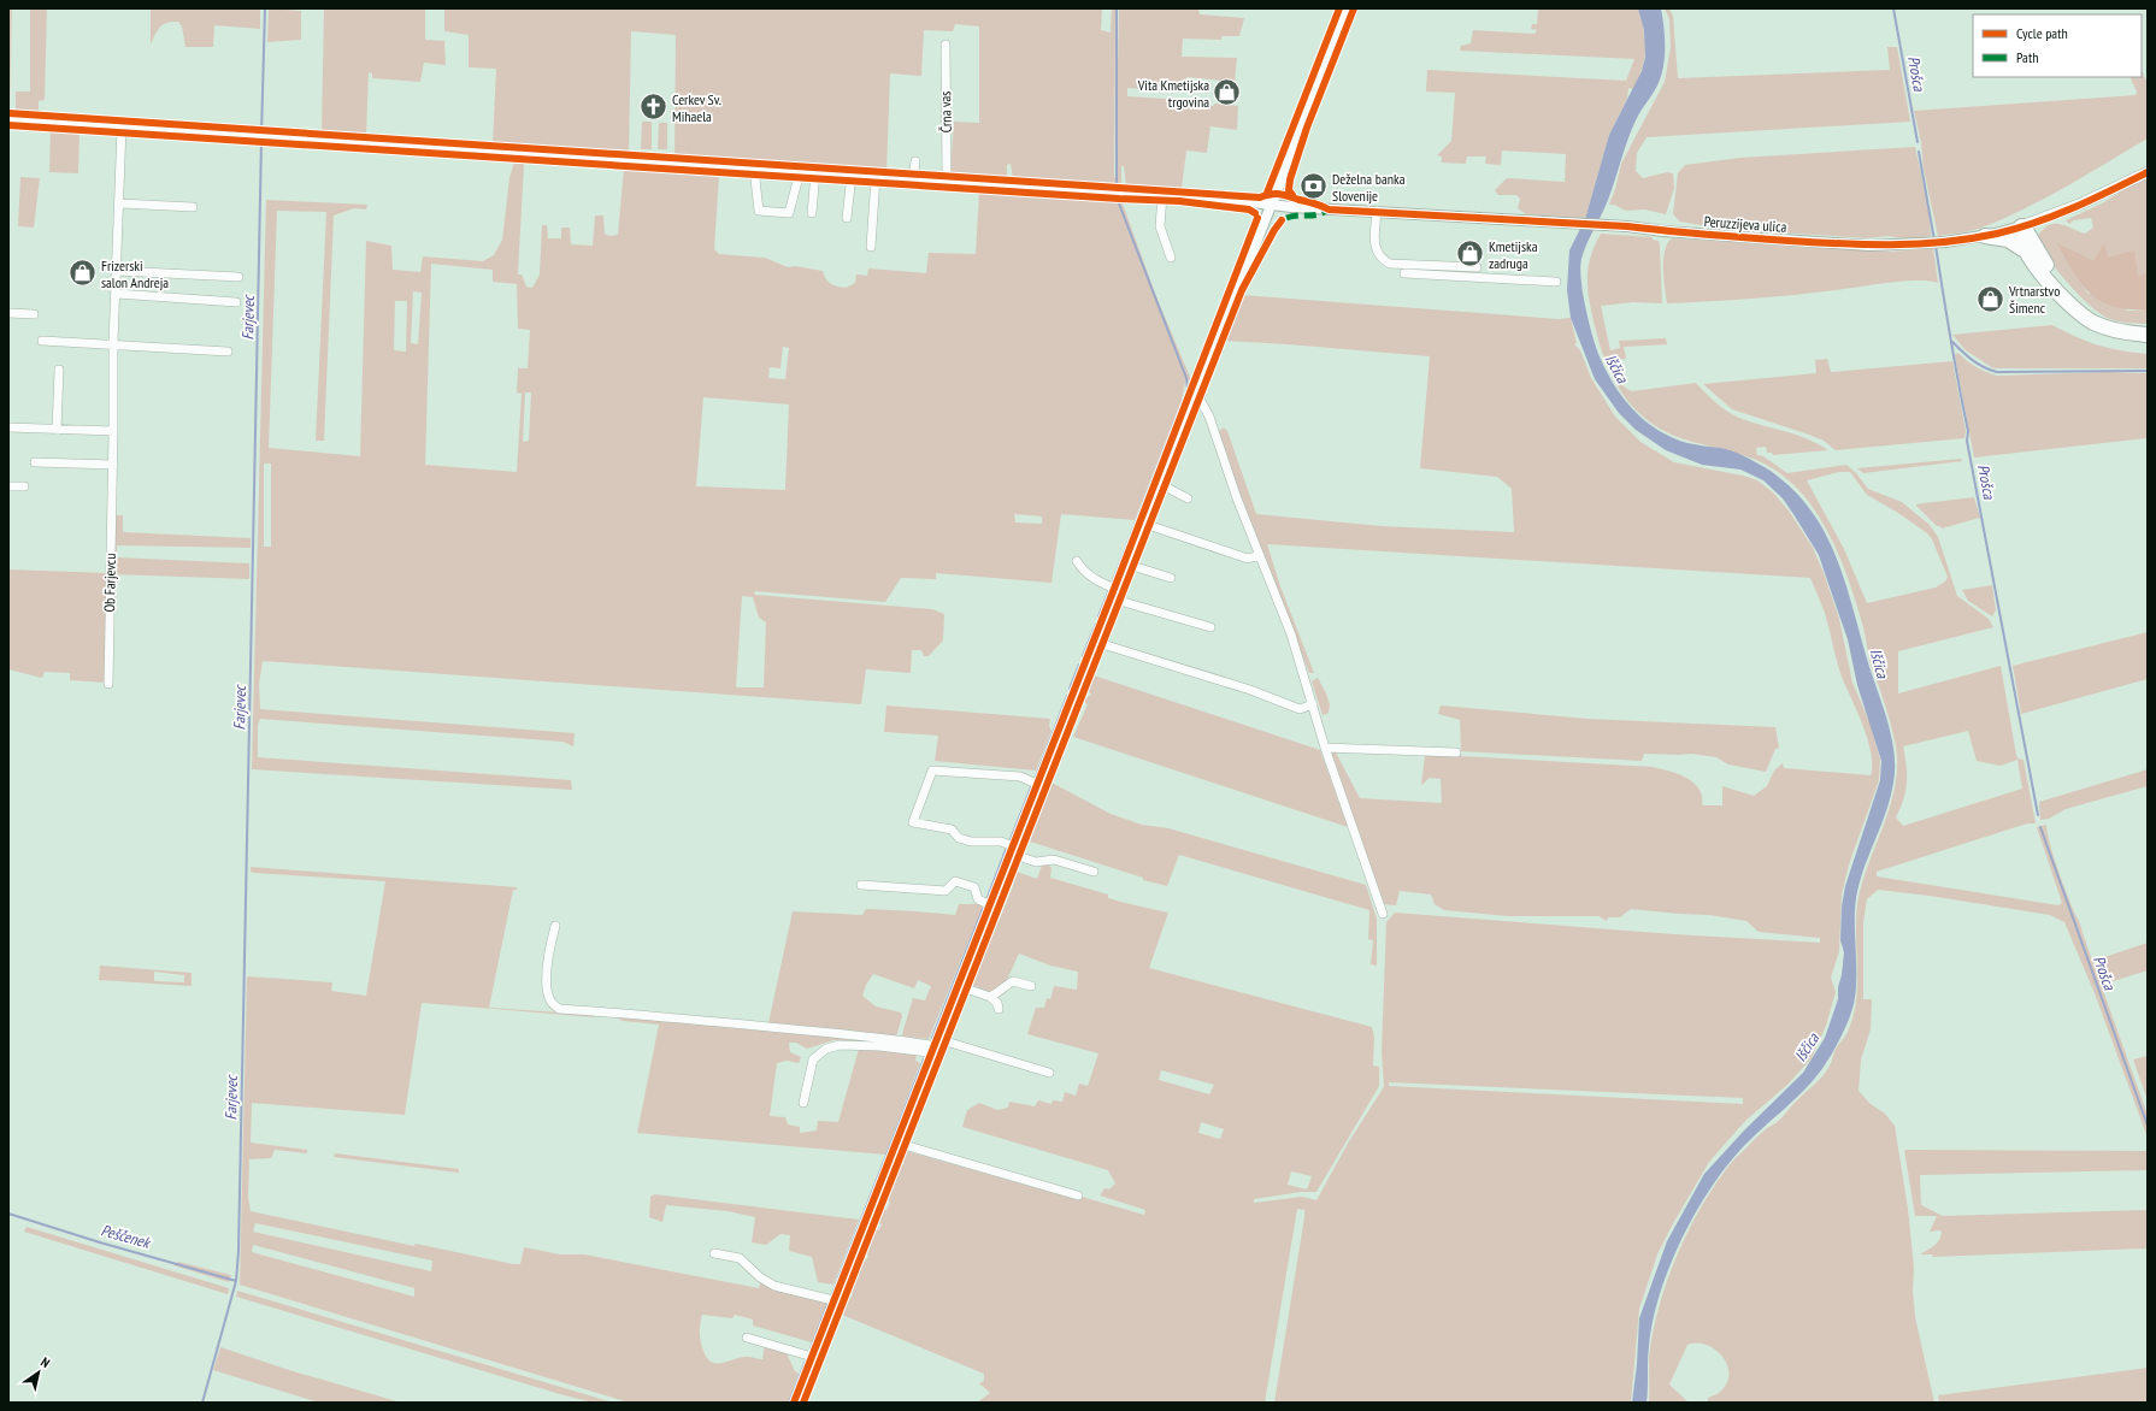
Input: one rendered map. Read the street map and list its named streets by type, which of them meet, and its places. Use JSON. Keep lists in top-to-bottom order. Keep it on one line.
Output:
{"streets":{"main road":["Peruzzijeva ulica"],"street":["Črna vas","Ob Farjevcu"]},"water":["Prošca","Farjevec","Iščica","Peščenek"],"places":{"shop":["Vita Kmetijska trgovina","Kmetijska zadruga","Frizerski salon Andreja","Vrtnarstvo Šimenc"],"church":["Cerkev Sv. Mihaela"],"bank":["Deželna banka Slovenije"]},"legend":["Cycle path","Path"],"north":"top right"}
